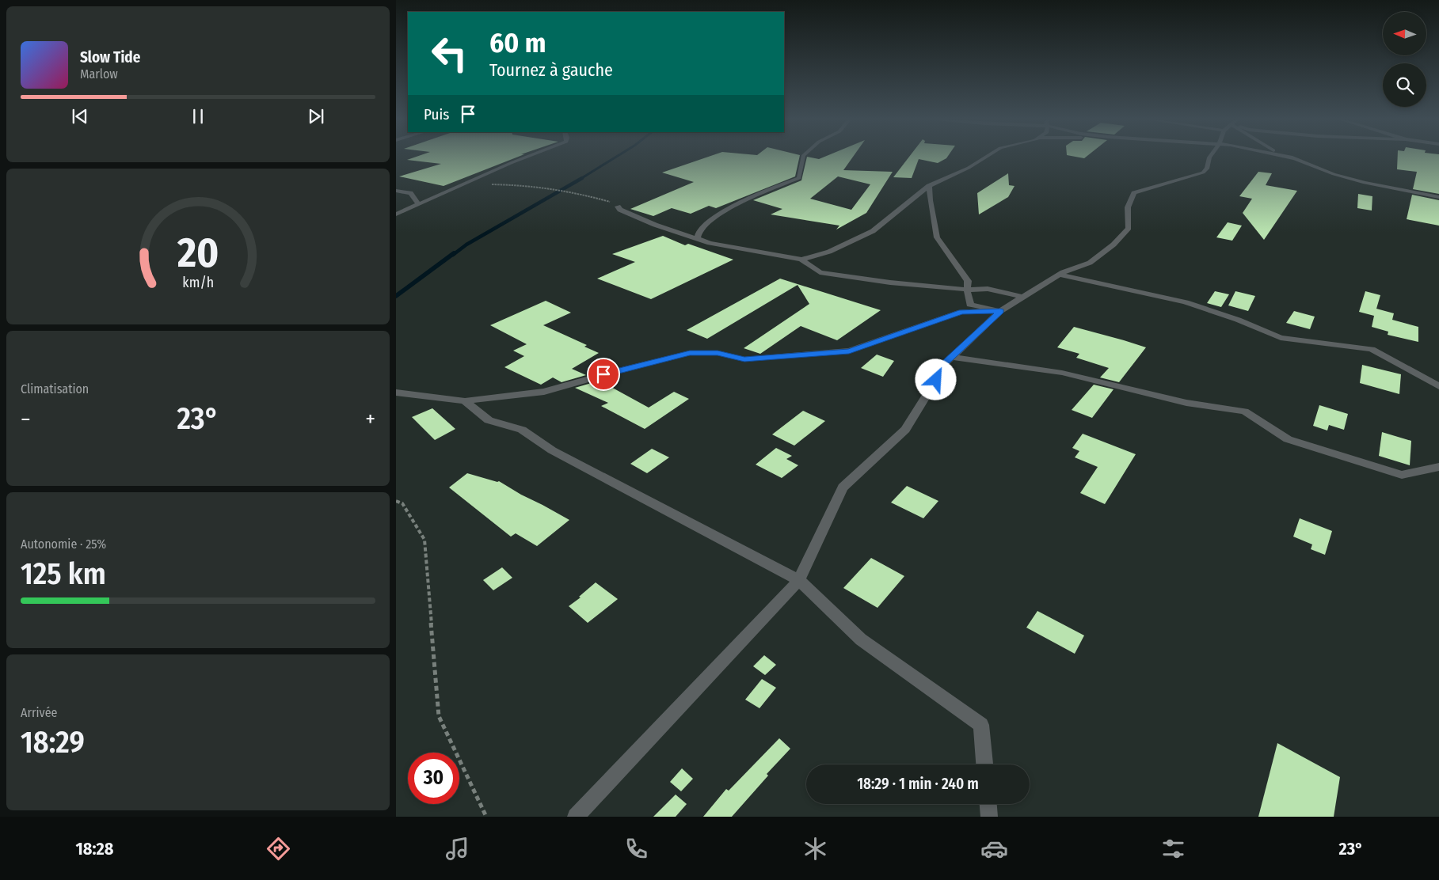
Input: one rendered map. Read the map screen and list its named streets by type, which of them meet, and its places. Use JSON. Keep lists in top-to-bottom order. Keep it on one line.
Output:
{"north":"left","page":{"turn":["60 m","Tournez à gauche"],"song":["Slow Tide","Marlow"],"then":"Puis","tile":["Climatisation",["Autonomie · 25%","125 km"],["Arrivée","18:29"]],"heat":["−","23°","+"],"limit":"30","trip":"18:29 · 1 min · 240 m","tabs":["18:28","23°"],"gauge":["20","km/h"]}}
